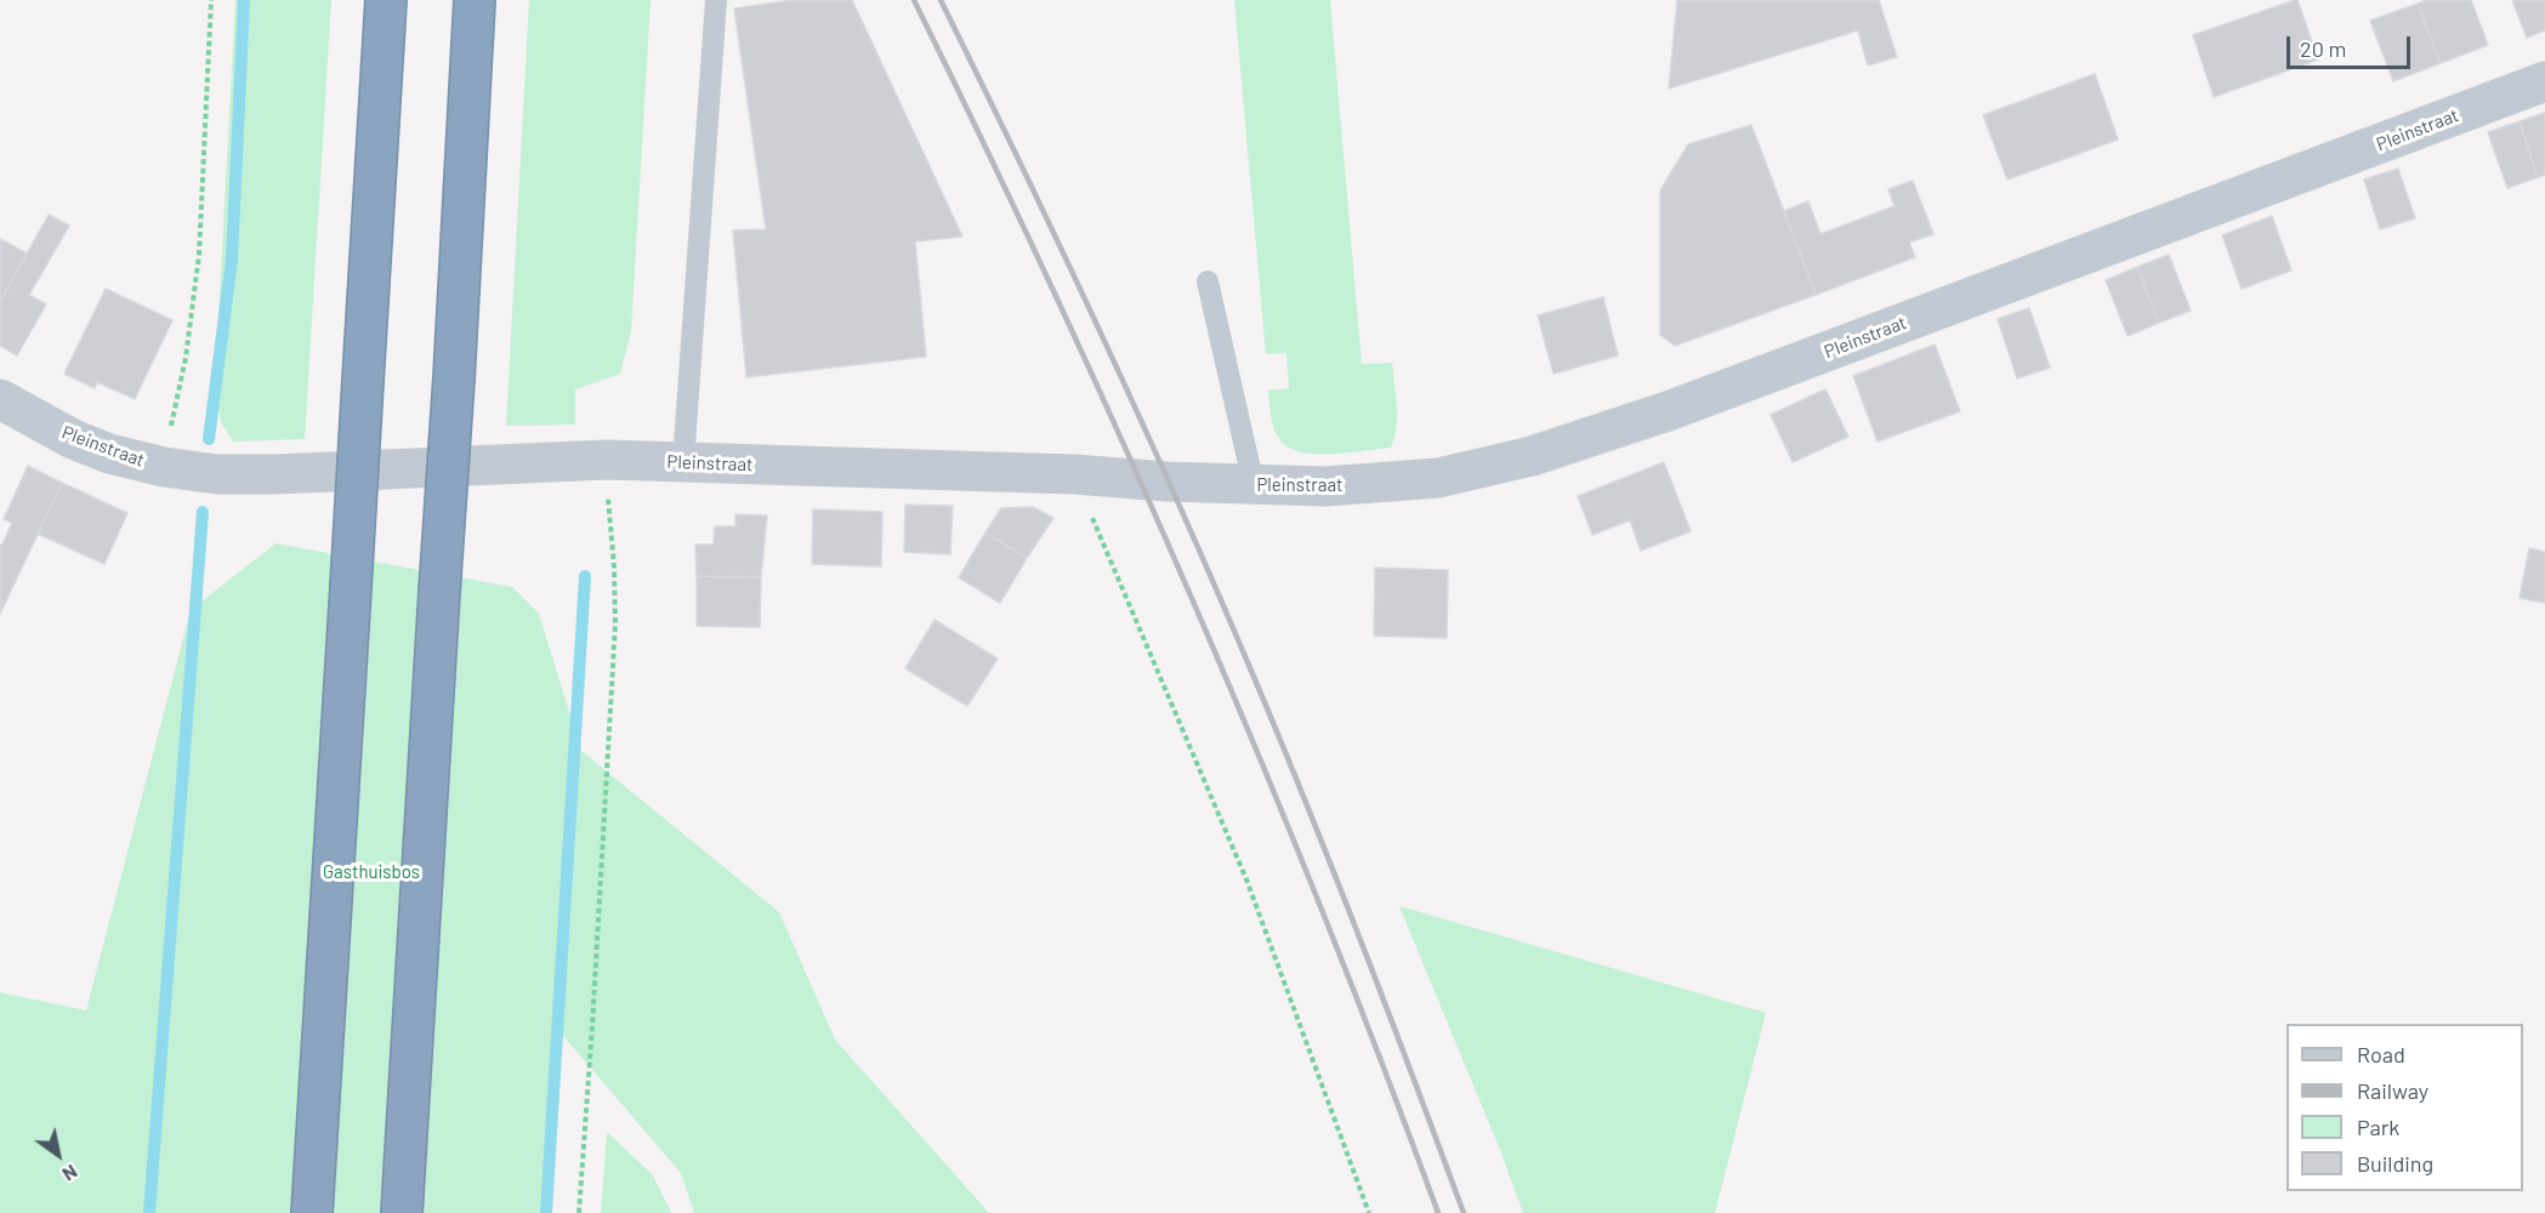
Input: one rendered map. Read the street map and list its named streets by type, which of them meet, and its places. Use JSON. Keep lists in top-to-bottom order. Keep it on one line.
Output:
{"streets":{"street":["Pleinstraat"]},"parks":["Gasthuisbos"],"legend":["Road","Railway","Park","Building"],"scale_bar":"20 m","north":"bottom right"}
